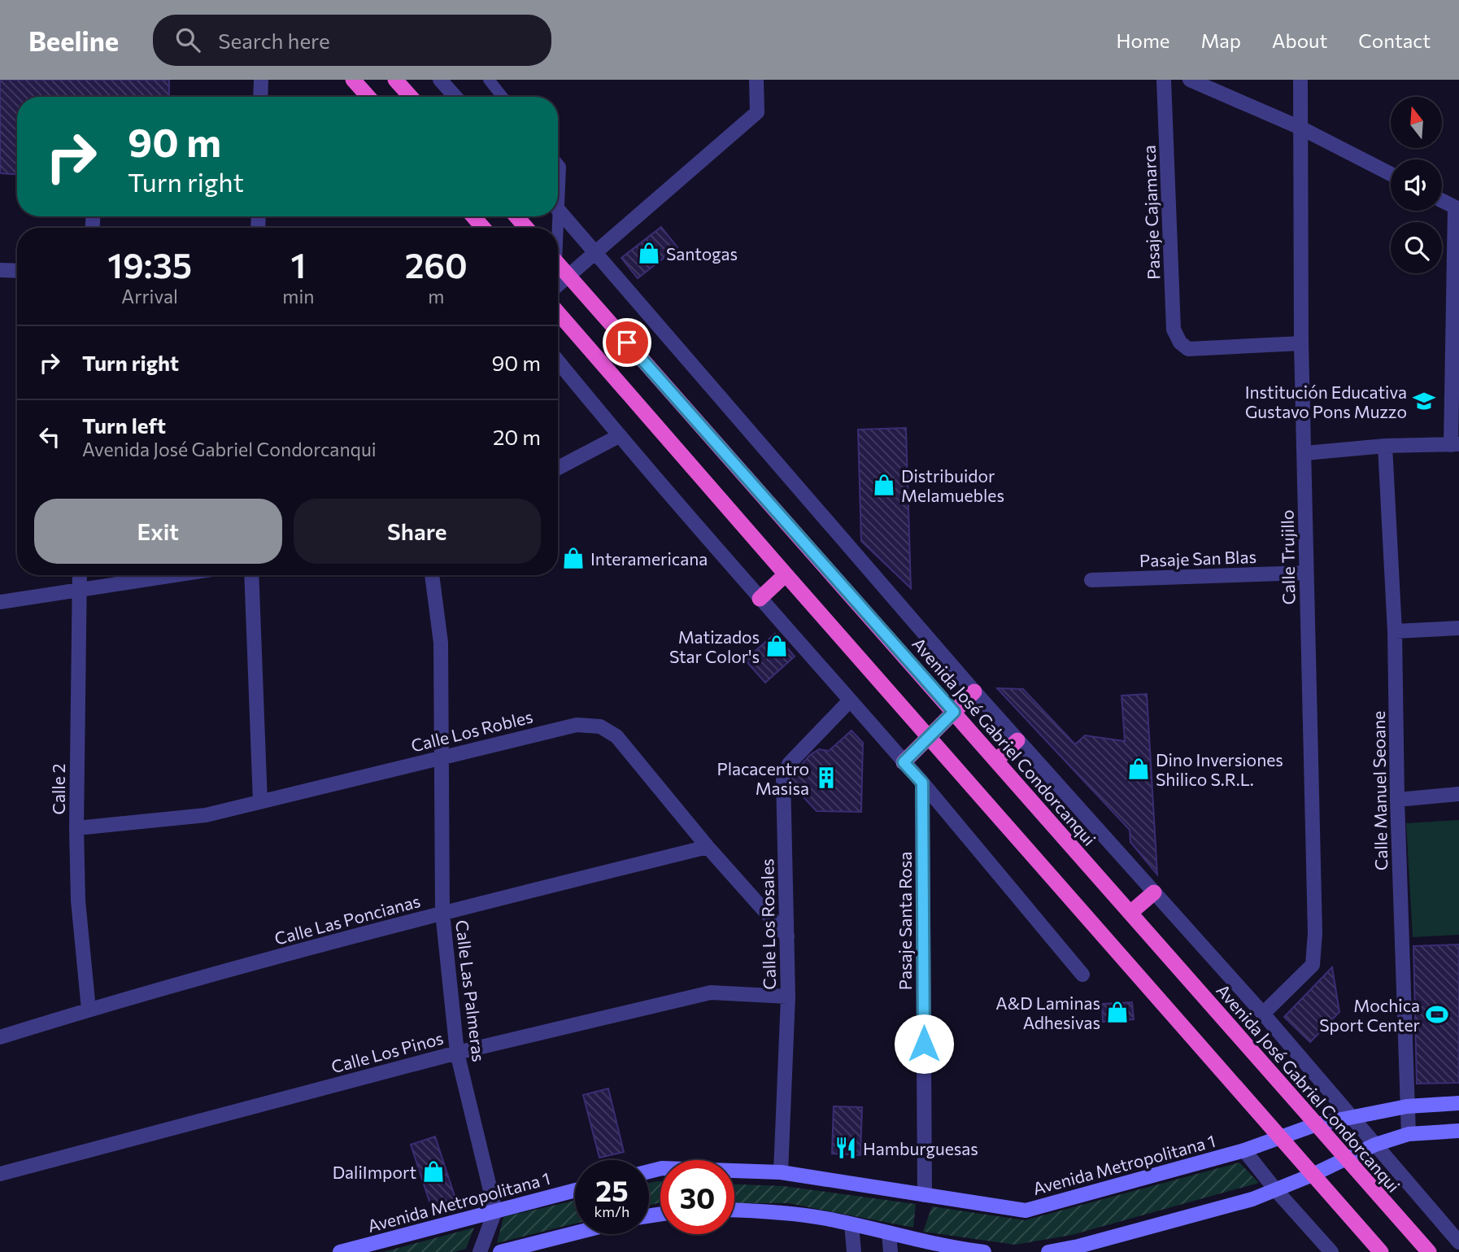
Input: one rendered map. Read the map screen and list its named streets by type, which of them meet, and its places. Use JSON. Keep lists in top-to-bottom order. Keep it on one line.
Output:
{"streets":{"highway":["Avenida José Gabriel Condorcanqui"],"main road":["Avenida Metropolitana 1"],"street":["Pasaje Cajamarca","Calle Trujillo","Pasaje San Blas","Calle Los Robles","Calle 2","Calle Manuel Seoane","Calle Las Poncianas","Pasaje Santa Rosa","Calle Los Rosales","Calle Las Palmeras","Calle Los Pinos"]},"crossings":[["Pasaje Cajamarca","Calle Trujillo"],["Calle Trujillo","Pasaje San Blas"],["Calle Los Robles","Calle 2"],["Calle Los Robles","Calle Las Poncianas"],["Calle Los Robles","Calle Los Rosales"],["Calle Los Robles","Calle Las Palmeras"],["Avenida José Gabriel Condorcanqui","Avenida Metropolitana 1"],["Calle 2","Calle Las Poncianas"],["Calle Manuel Seoane","Avenida Metropolitana 1"],["Calle Las Poncianas","Calle Las Palmeras"],["Pasaje Santa Rosa","Avenida Metropolitana 1"],["Calle Los Rosales","Calle Los Pinos"],["Calle Los Rosales","Avenida Metropolitana 1"],["Calle Las Palmeras","Calle Los Pinos"],["Calle Las Palmeras","Avenida Metropolitana 1"]],"places":{"shop":["Santogas","Distribuidor Melamuebles","Interamericana","Matizados Star Color's","Dino Inversiones Shilico S.R.L.","A&D Laminas Adhesivas","DaliImport"],"school or university":["Institución Educativa Gustavo Pons Muzzo"],"building":["Placacentro Masisa"],"sports":["Mochica Sport Center"],"restaurant":["Hamburguesas"]},"north":"top","page":{"header":"Beeline","search":"Search here","nav":["Home","Map","About","Contact"],"turn":["90 m","Turn right"],"eta":["19:35","Arrival","1","min","260","m"],"list":[{"name":"Turn right","value":"90 m"},{"name":"Turn left","note":"Avenida José Gabriel Condorcanqui","value":"20 m"}],"buttons":["Exit","Share"],"speed":"25 km/h","limit":"30"}}
